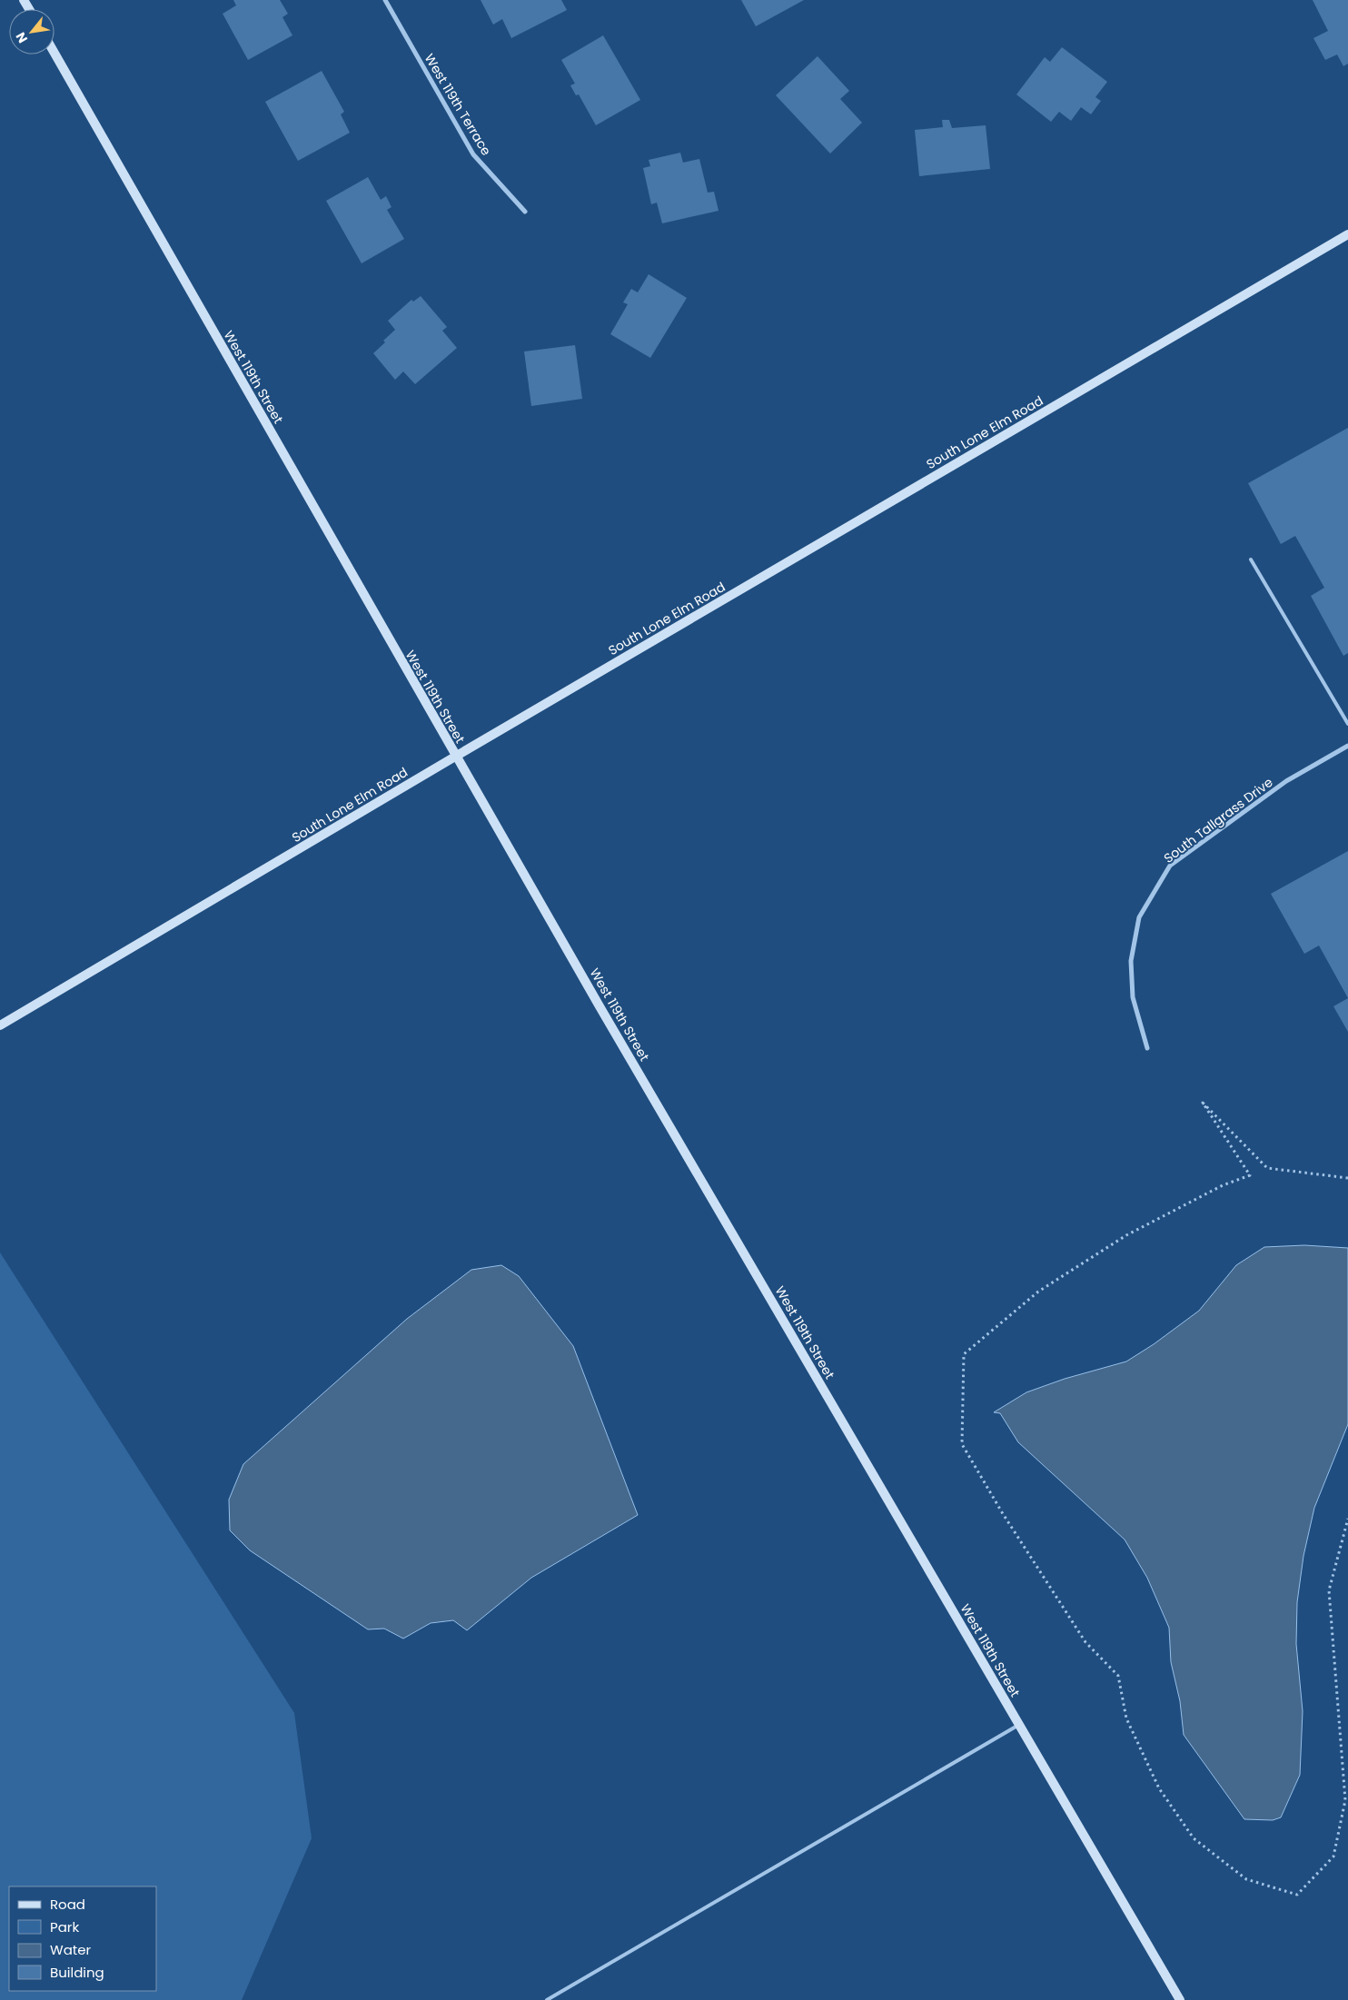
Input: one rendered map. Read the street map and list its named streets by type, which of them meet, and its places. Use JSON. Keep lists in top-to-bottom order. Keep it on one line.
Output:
{"streets":{"main road":["West 119th Street","South Lone Elm Road"],"street":["West 119th Terrace","South Tallgrass Drive"]},"crossings":[["West 119th Street","South Lone Elm Road"]],"legend":["Road","Park","Water","Building"],"north":"bottom left"}
